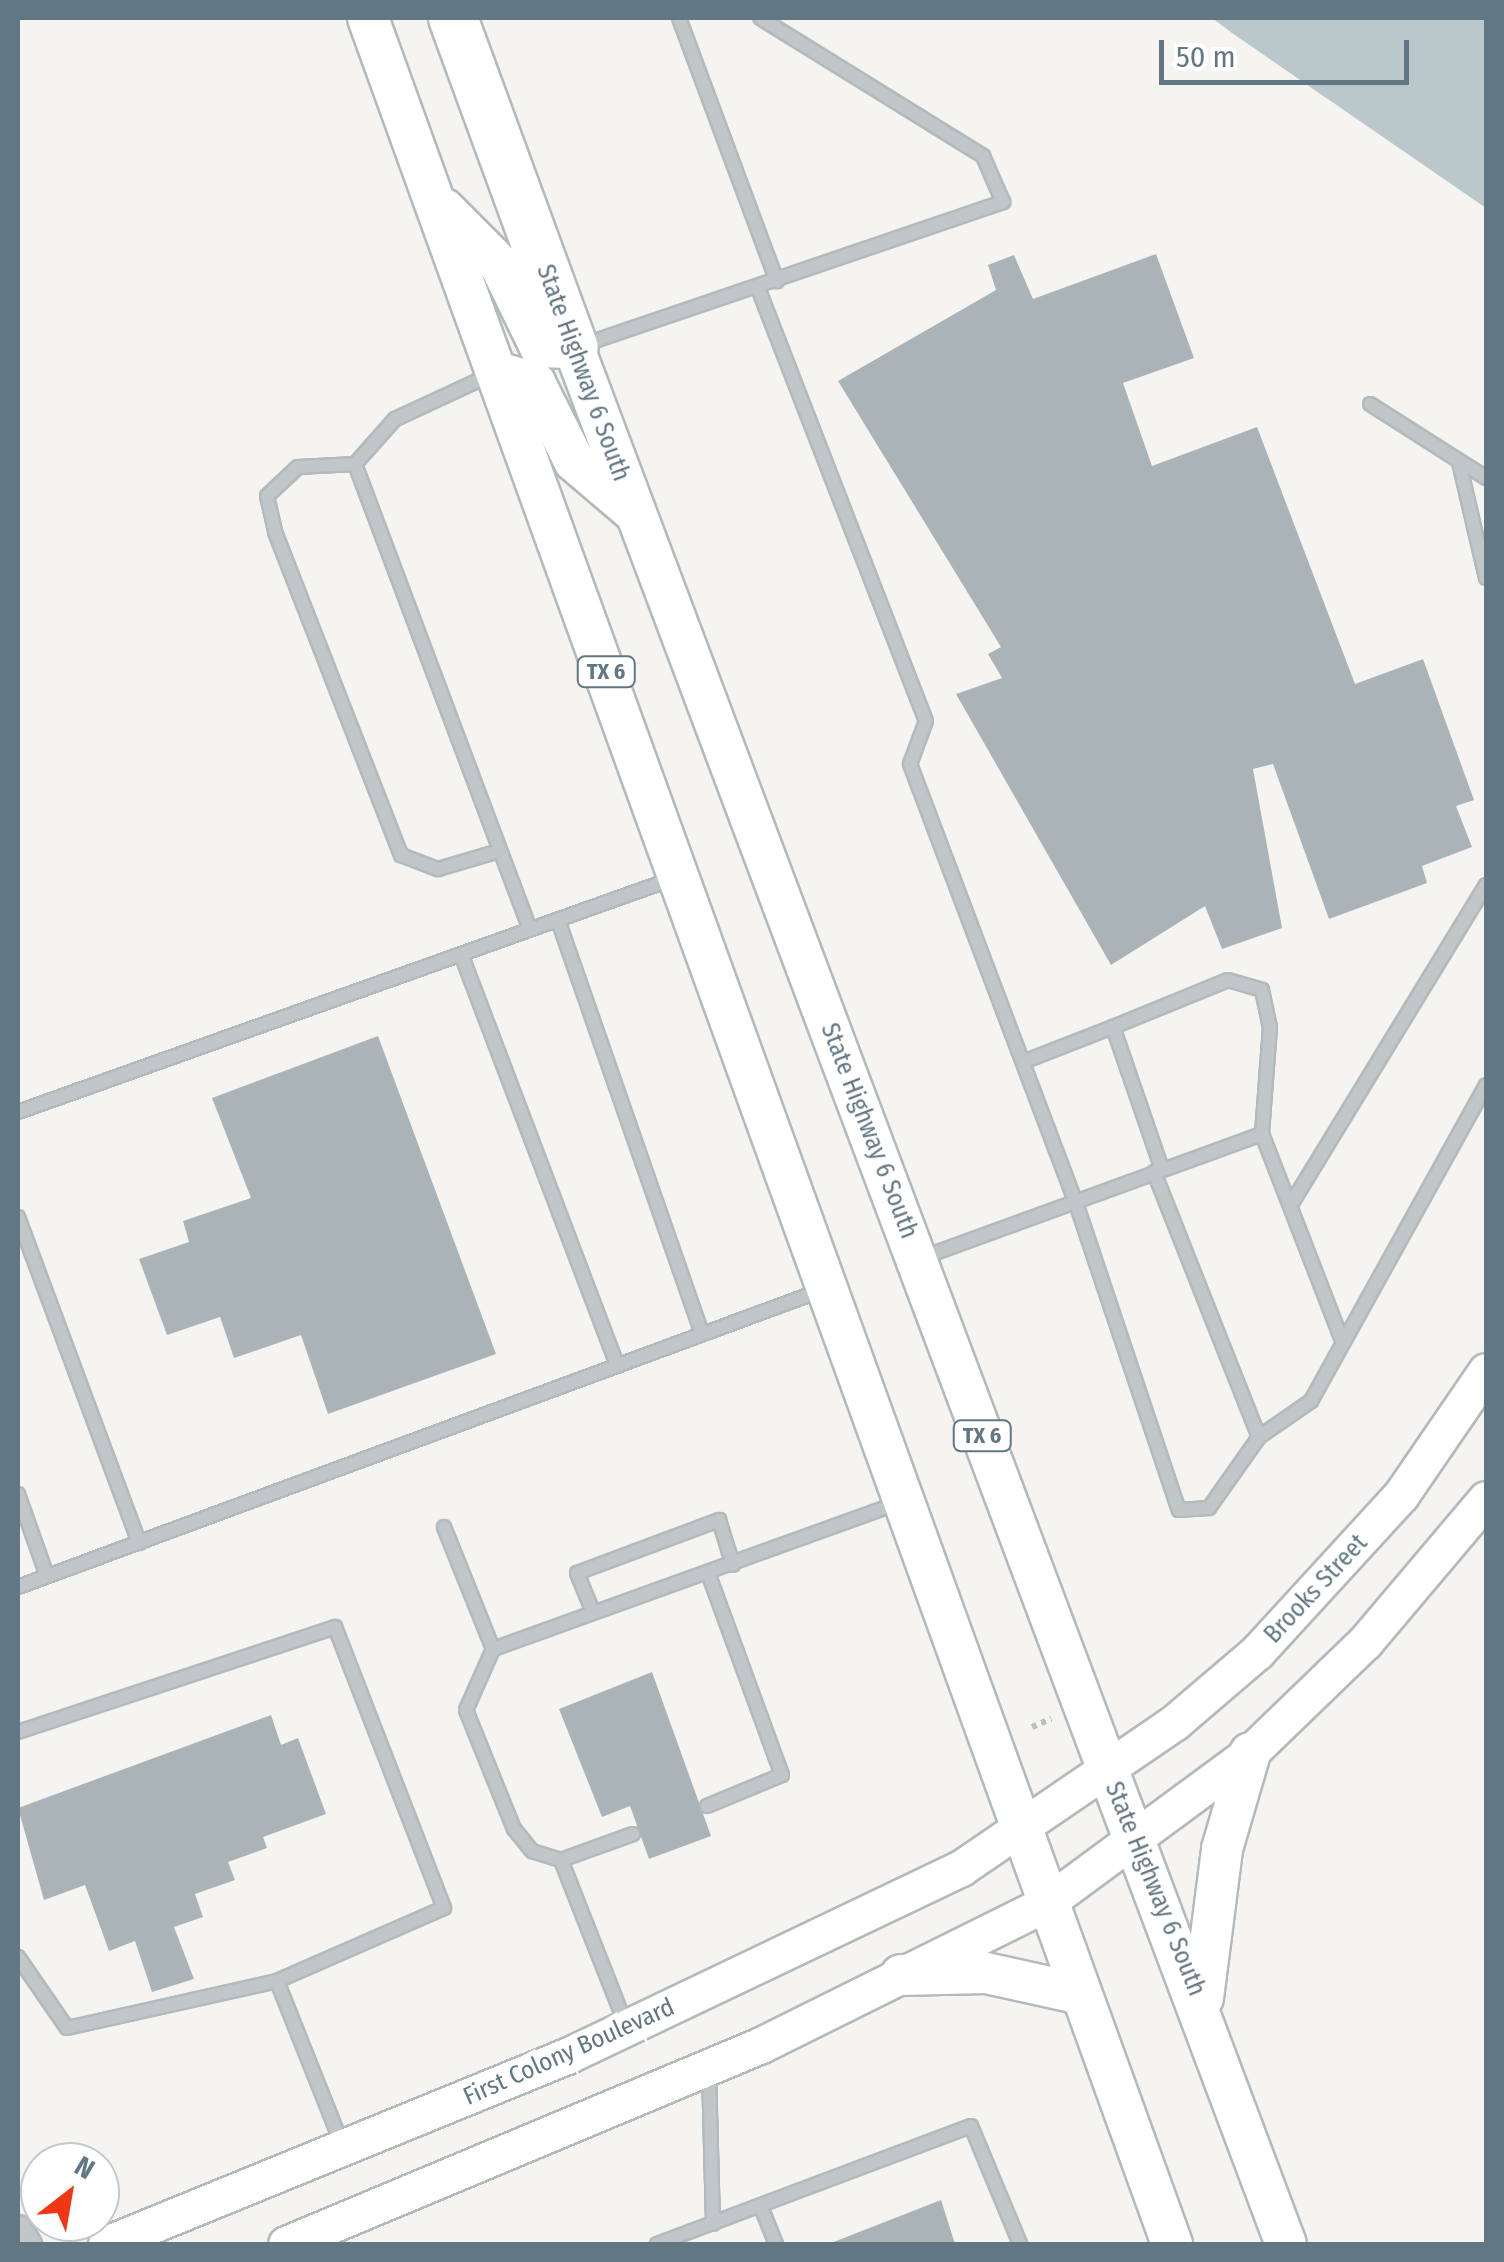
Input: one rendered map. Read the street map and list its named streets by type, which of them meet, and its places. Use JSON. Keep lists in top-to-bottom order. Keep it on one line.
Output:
{"streets":{"highway":["State Highway 6 South","TX 6"],"main road":["Brooks Street","First Colony Boulevard"]},"crossings":[["State Highway 6 South","Brooks Street"],["TX 6","Brooks Street"],["TX 6","First Colony Boulevard"],["Brooks Street","First Colony Boulevard"]],"scale_bar":"50 m","north":"top right"}
